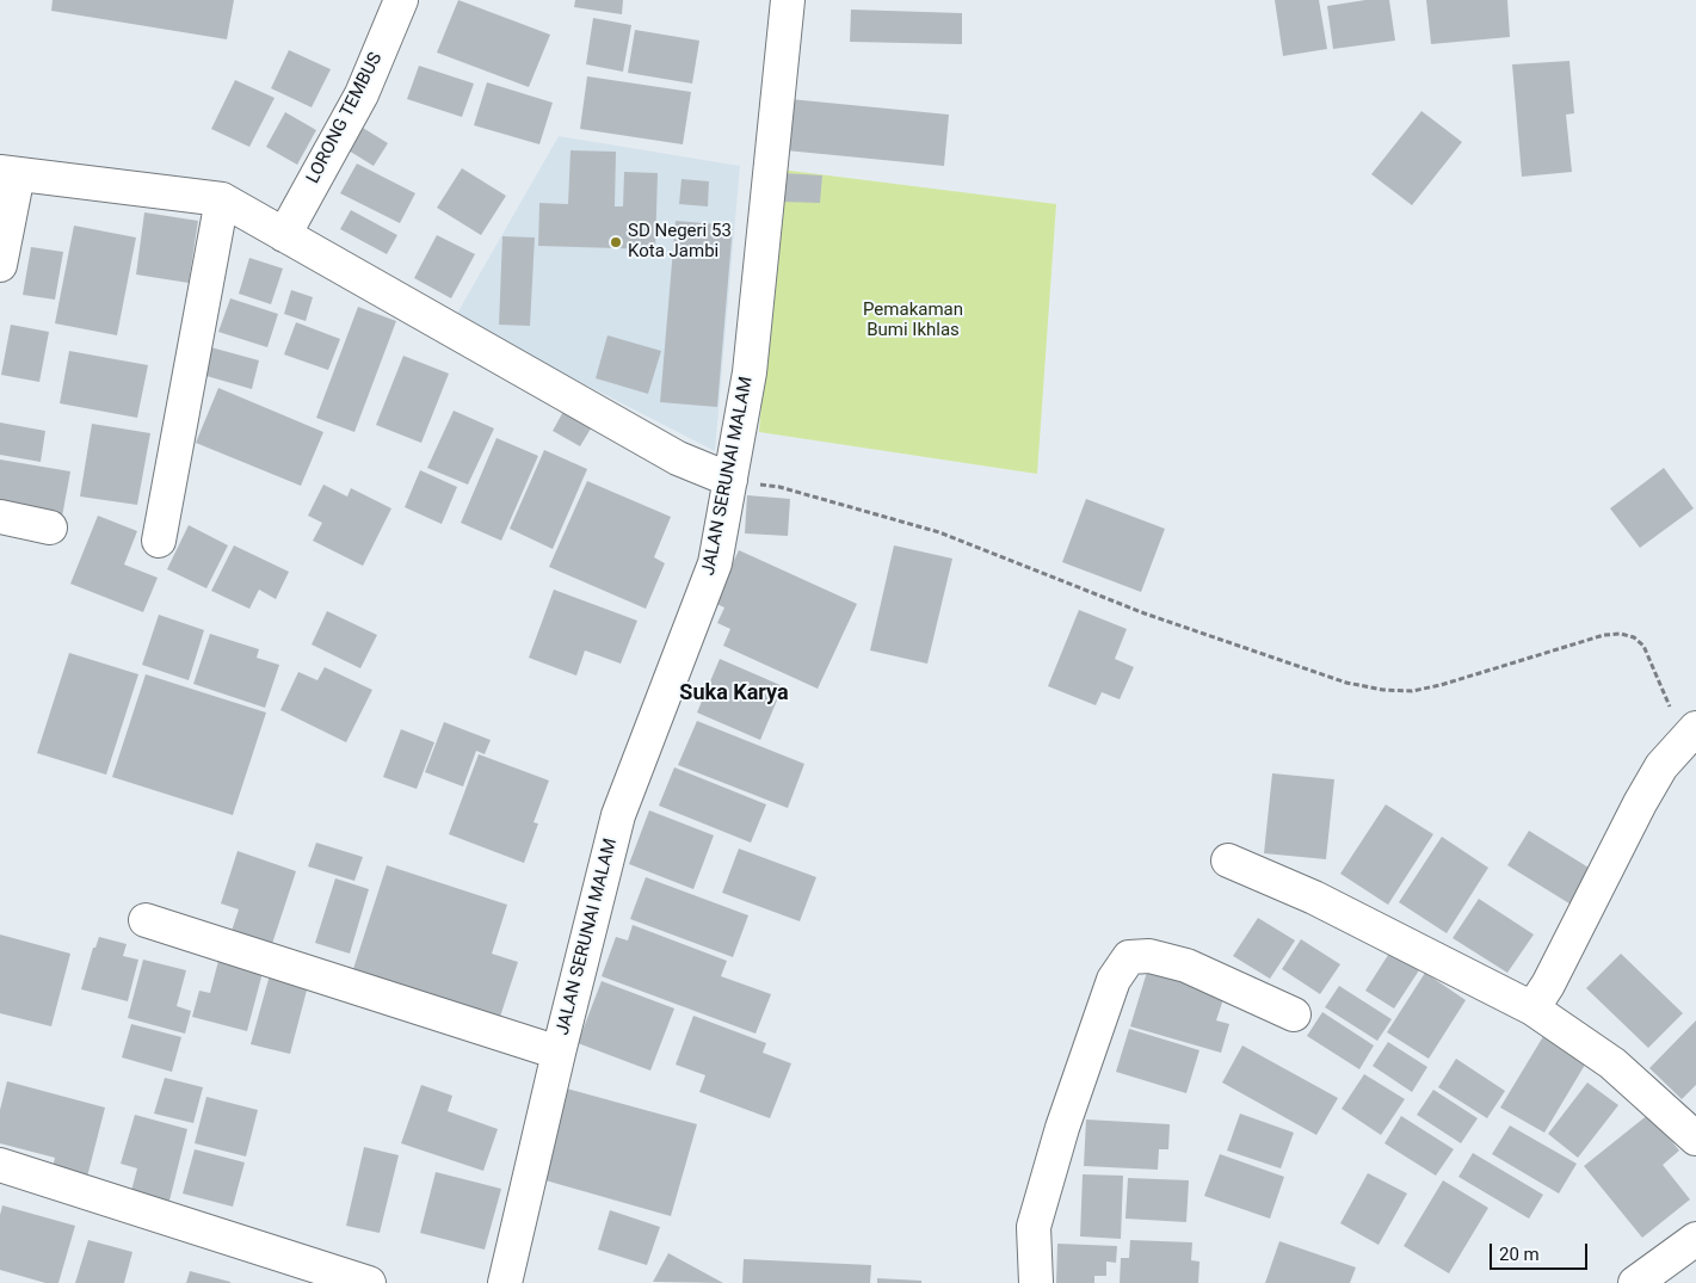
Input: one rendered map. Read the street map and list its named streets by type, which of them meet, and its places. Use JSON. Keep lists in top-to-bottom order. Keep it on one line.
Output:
{"streets":{"street":["LORONG TEMBUS","JALAN SERUNAI MALAM"]},"districts":["Suka Karya"],"parks":["Pemakaman Bumi Ikhlas"],"places":["SD Negeri 53 Kota Jambi"],"scale_bar":"20 m"}
